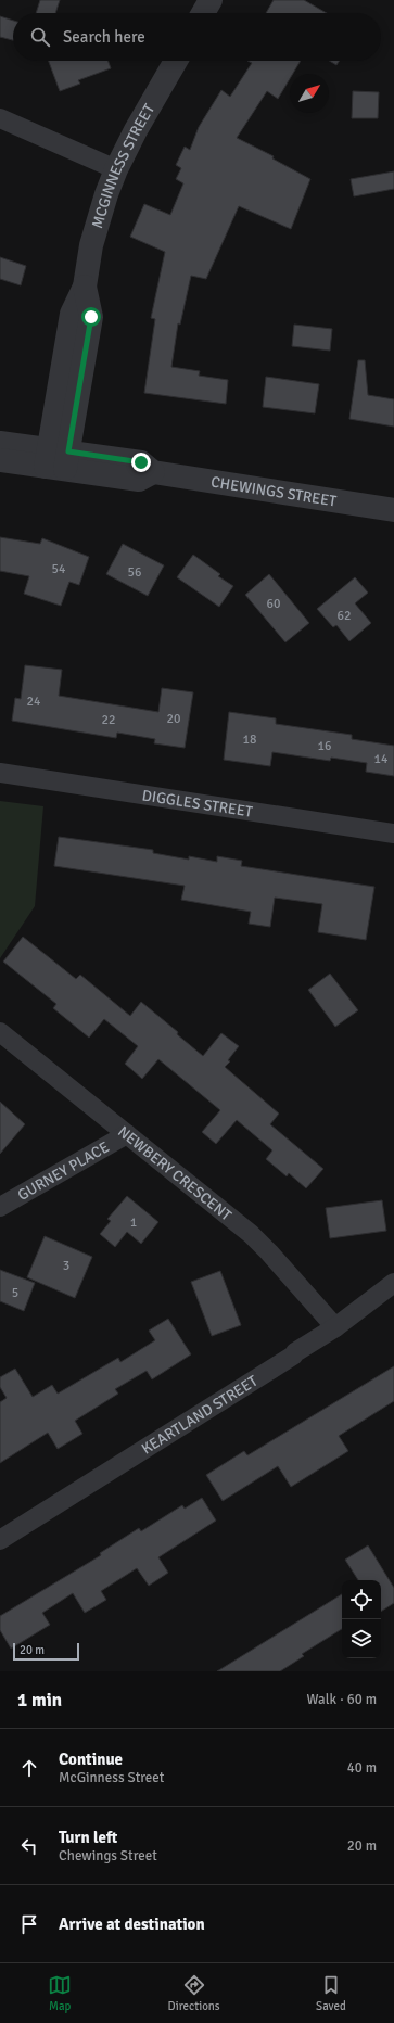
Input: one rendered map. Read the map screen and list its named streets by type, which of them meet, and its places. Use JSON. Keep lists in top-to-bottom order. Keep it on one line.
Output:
{"streets":{"street":["MCGINNESS STREET","CHEWINGS STREET","DIGGLES STREET","GURNEY PLACE","NEWBERY CRESCENT","KEARTLAND STREET"]},"crossings":[["MCGINNESS STREET","CHEWINGS STREET"],["GURNEY PLACE","NEWBERY CRESCENT"],["NEWBERY CRESCENT","KEARTLAND STREET"]],"house_numbers":["54","56","60","62","24","20","22","18","16","14","1","3","5"],"scale_bar":"20 m","north":"top right","page":{"search":"Search here","scale":"20 m","heading":["1 min","Walk · 60 m"],"list":[["Continue","McGinness Street","40 m"],["Turn left","Chewings Street","20 m"],"Arrive at destination"],"nav":["Map","Directions","Saved"]}}
